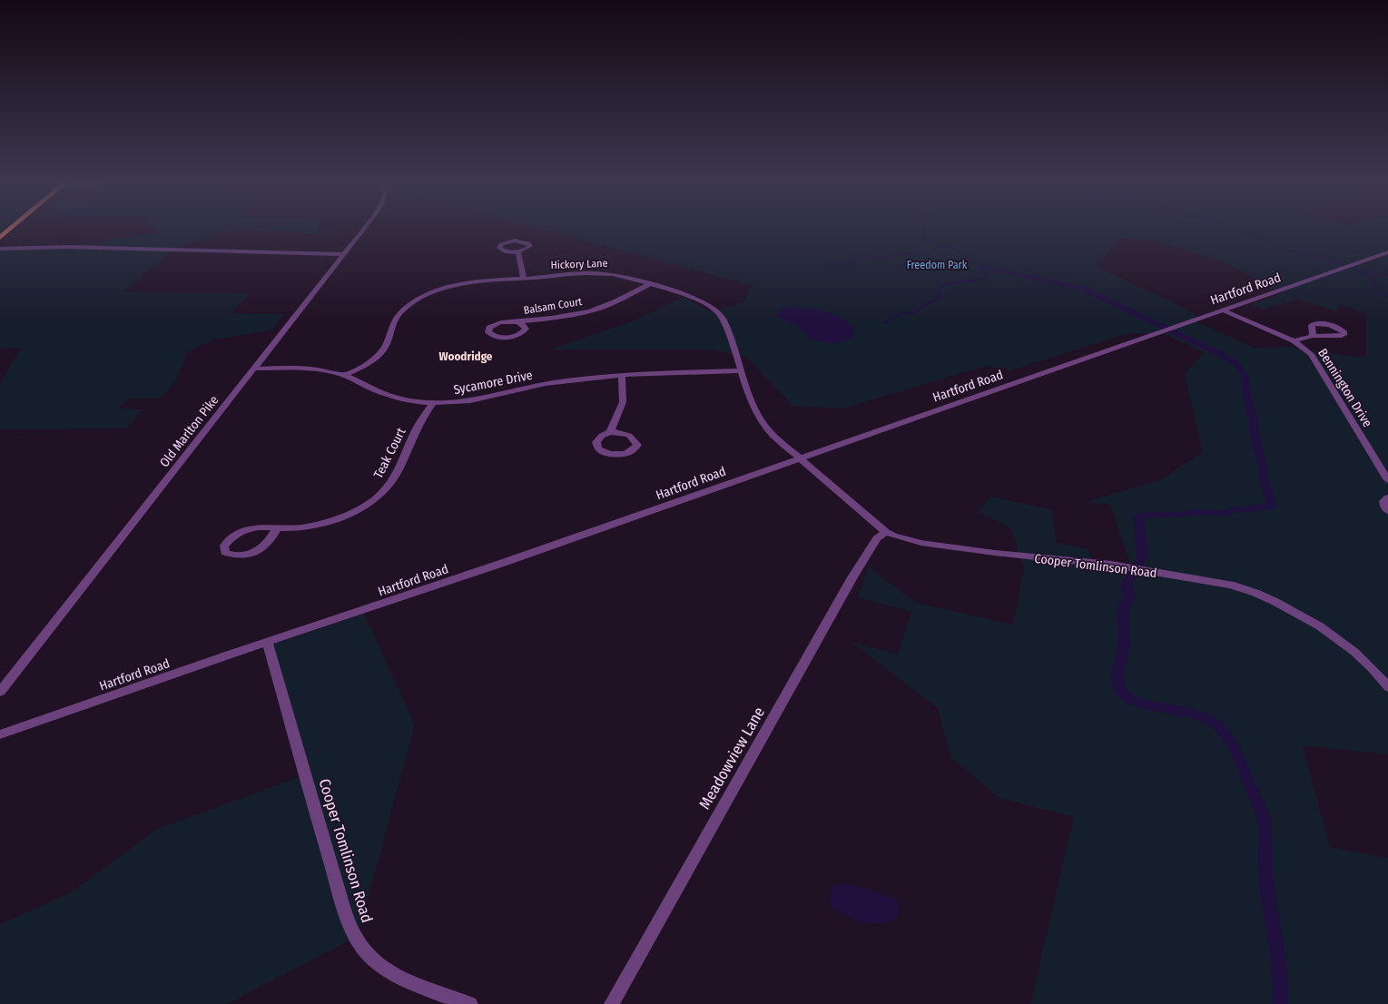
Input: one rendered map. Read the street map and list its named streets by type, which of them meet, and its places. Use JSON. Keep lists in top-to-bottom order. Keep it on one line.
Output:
{"streets":{"street":["Hickory Lane","Hartford Road","Balsam Court","Sycamore Drive","Bennington Drive","Old Marlton Pike","Teak Court","Cooper Tomlinson Road","Meadowview Lane"]},"crossings":[["Hickory Lane","Hartford Road"],["Hickory Lane","Balsam Court"],["Hickory Lane","Sycamore Drive"],["Hickory Lane","Cooper Tomlinson Road"],["Hartford Road","Bennington Drive"],["Hartford Road","Cooper Tomlinson Road"],["Sycamore Drive","Old Marlton Pike"],["Sycamore Drive","Teak Court"],["Cooper Tomlinson Road","Meadowview Lane"]],"districts":["Woodridge"],"parks":["Freedom Park"]}
